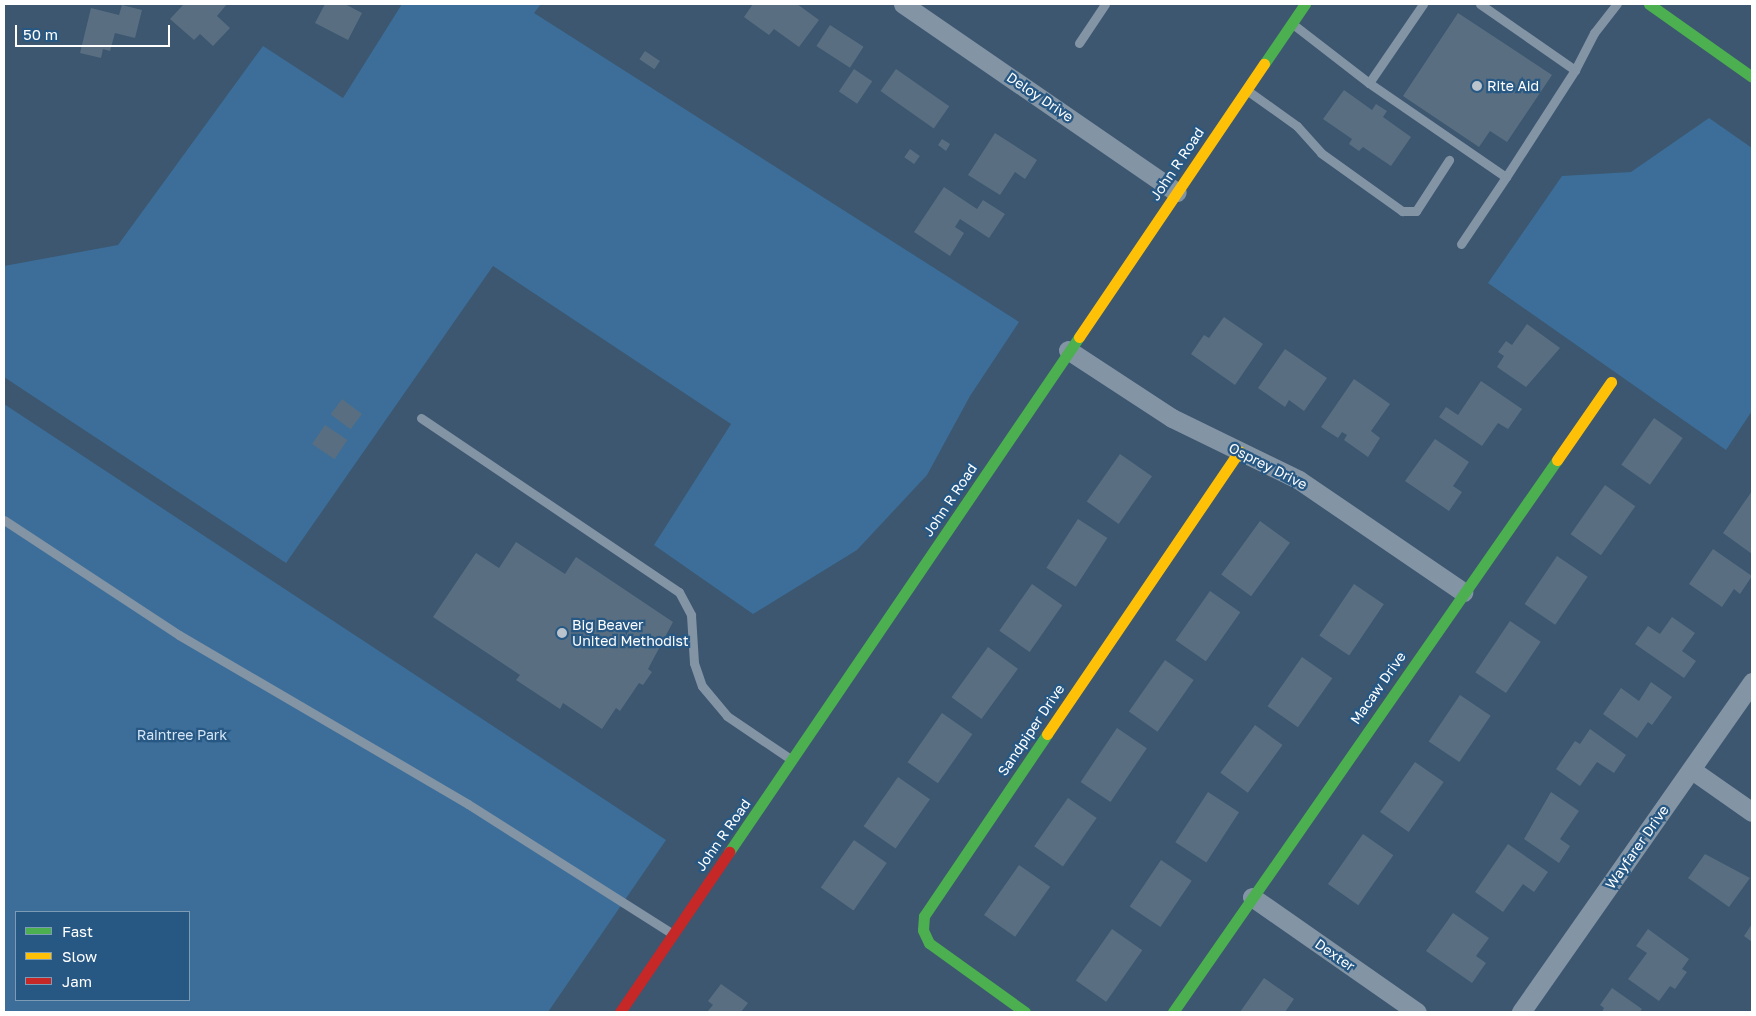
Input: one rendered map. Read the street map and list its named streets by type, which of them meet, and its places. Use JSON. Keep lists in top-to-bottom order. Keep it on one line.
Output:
{"streets":{"street":["Deloy Drive","John R Road","Osprey Drive","Macaw Drive","Sandpiper Drive","Wayfarer Drive","Dexter"]},"crossings":[["Deloy Drive","John R Road"],["John R Road","Osprey Drive"],["Osprey Drive","Macaw Drive"],["Osprey Drive","Sandpiper Drive"],["Macaw Drive","Dexter"]],"parks":["Raintree Park"],"places":["Rite Aid","Big Beaver United Methodist"],"legend":["Fast","Slow","Jam"],"scale_bar":"50 m"}
